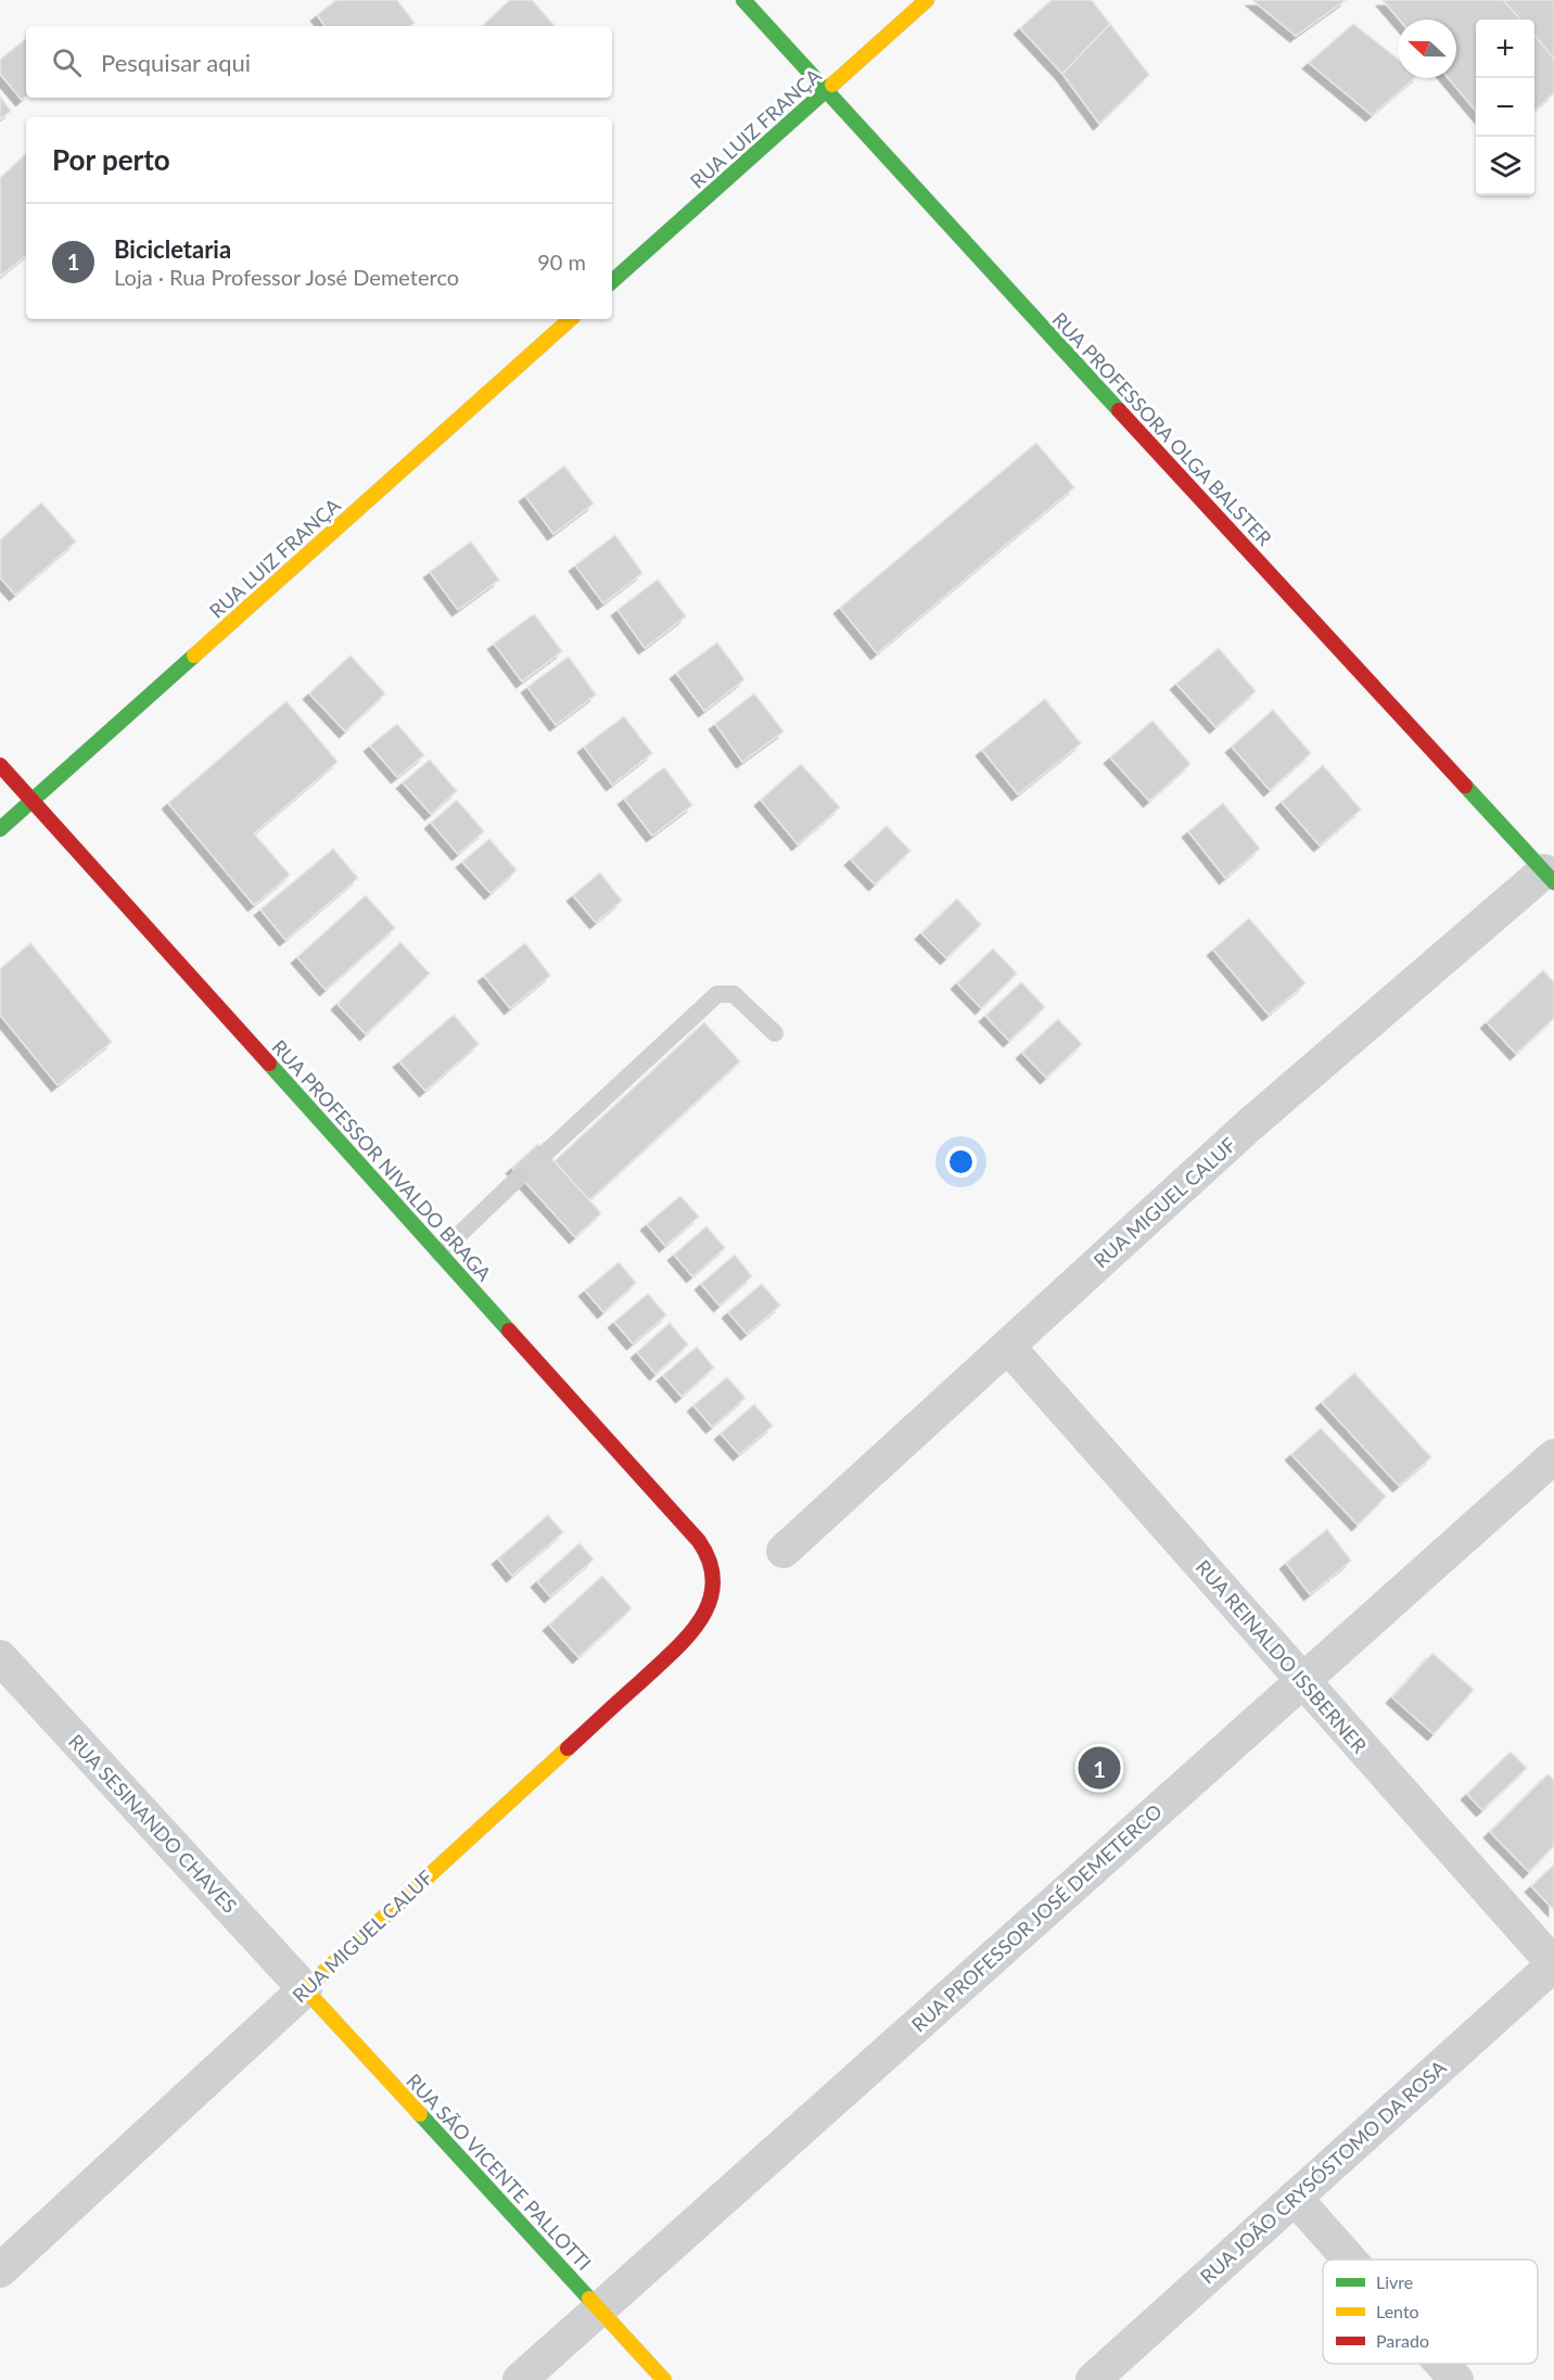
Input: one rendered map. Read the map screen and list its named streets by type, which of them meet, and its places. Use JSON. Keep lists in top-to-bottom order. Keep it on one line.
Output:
{"streets":{"main road":["RUA LUIZ FRANÇA","RUA PROFESSORA OLGA BALSTER","RUA PROFESSOR NIVALDO BRAGA","RUA MIGUEL CALUF","RUA SÃO VICENTE PALLOTTI"],"street":["RUA REINALDO ISSBERNER","RUA SESINANDO CHAVES","RUA PROFESSOR JOSÉ DEMETERCO","RUA JOÃO CRYSÓSTOMO DA ROSA"]},"crossings":[["RUA LUIZ FRANÇA","RUA PROFESSORA OLGA BALSTER"],["RUA LUIZ FRANÇA","RUA PROFESSOR NIVALDO BRAGA"],["RUA PROFESSORA OLGA BALSTER","RUA MIGUEL CALUF"],["RUA PROFESSOR NIVALDO BRAGA","RUA MIGUEL CALUF"],["RUA MIGUEL CALUF","RUA REINALDO ISSBERNER"],["RUA MIGUEL CALUF","RUA SESINANDO CHAVES"],["RUA MIGUEL CALUF","RUA SÃO VICENTE PALLOTTI"],["RUA REINALDO ISSBERNER","RUA PROFESSOR JOSÉ DEMETERCO"],["RUA REINALDO ISSBERNER","RUA JOÃO CRYSÓSTOMO DA ROSA"],["RUA SESINANDO CHAVES","RUA SÃO VICENTE PALLOTTI"],["RUA PROFESSOR JOSÉ DEMETERCO","RUA SÃO VICENTE PALLOTTI"]],"legend":["Livre","Lento","Parado"],"north":"left","page":{"map_buttons":["+","−"],"search":"Pesquisar aqui","heading":"Por perto","list":[{"mark":"1","name":"Bicicletaria","note":"Loja · Rua Professor José Demeterco","value":"90 m"}],"pins":"1"}}
